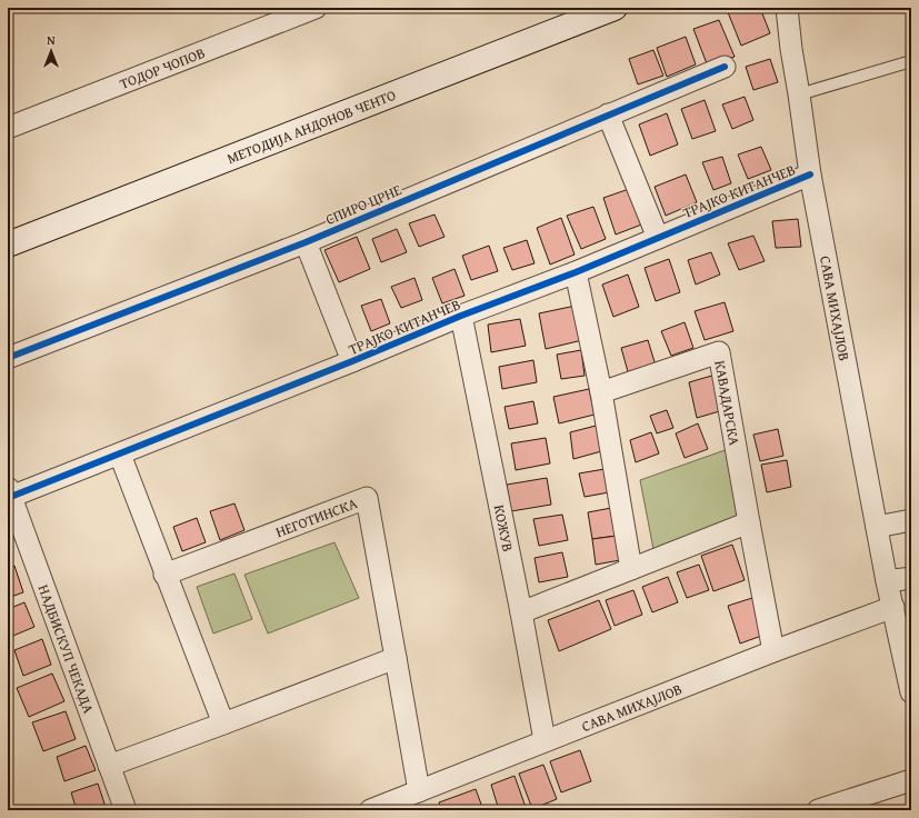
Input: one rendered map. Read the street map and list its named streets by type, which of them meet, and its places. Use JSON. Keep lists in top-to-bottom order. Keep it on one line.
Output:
{"streets":{"main road":["МЕТОДИЈА АНДОНОВ ЧЕНТО"],"street":["ТОДОР ЧОПОВ","ТРАЈКО КИТАНЧЕВ","СПИРО ЦРНЕ","САВА МИХАЈЛОВ","КАВАДАРСКА","НЕГОТИНСКА","КОЖУВ","НАДБИСКУП ЧЕКАДА"]},"crossings":[["ТРАЈКО КИТАНЧЕВ","САВА МИХАЈЛОВ"],["ТРАЈКО КИТАНЧЕВ","КОЖУВ"],["ТРАЈКО КИТАНЧЕВ","НАДБИСКУП ЧЕКАДА"],["САВА МИХАЈЛОВ","КАВАДАРСКА"],["САВА МИХАЈЛОВ","НЕГОТИНСКА"],["САВА МИХАЈЛОВ","КОЖУВ"]],"north":"top"}
